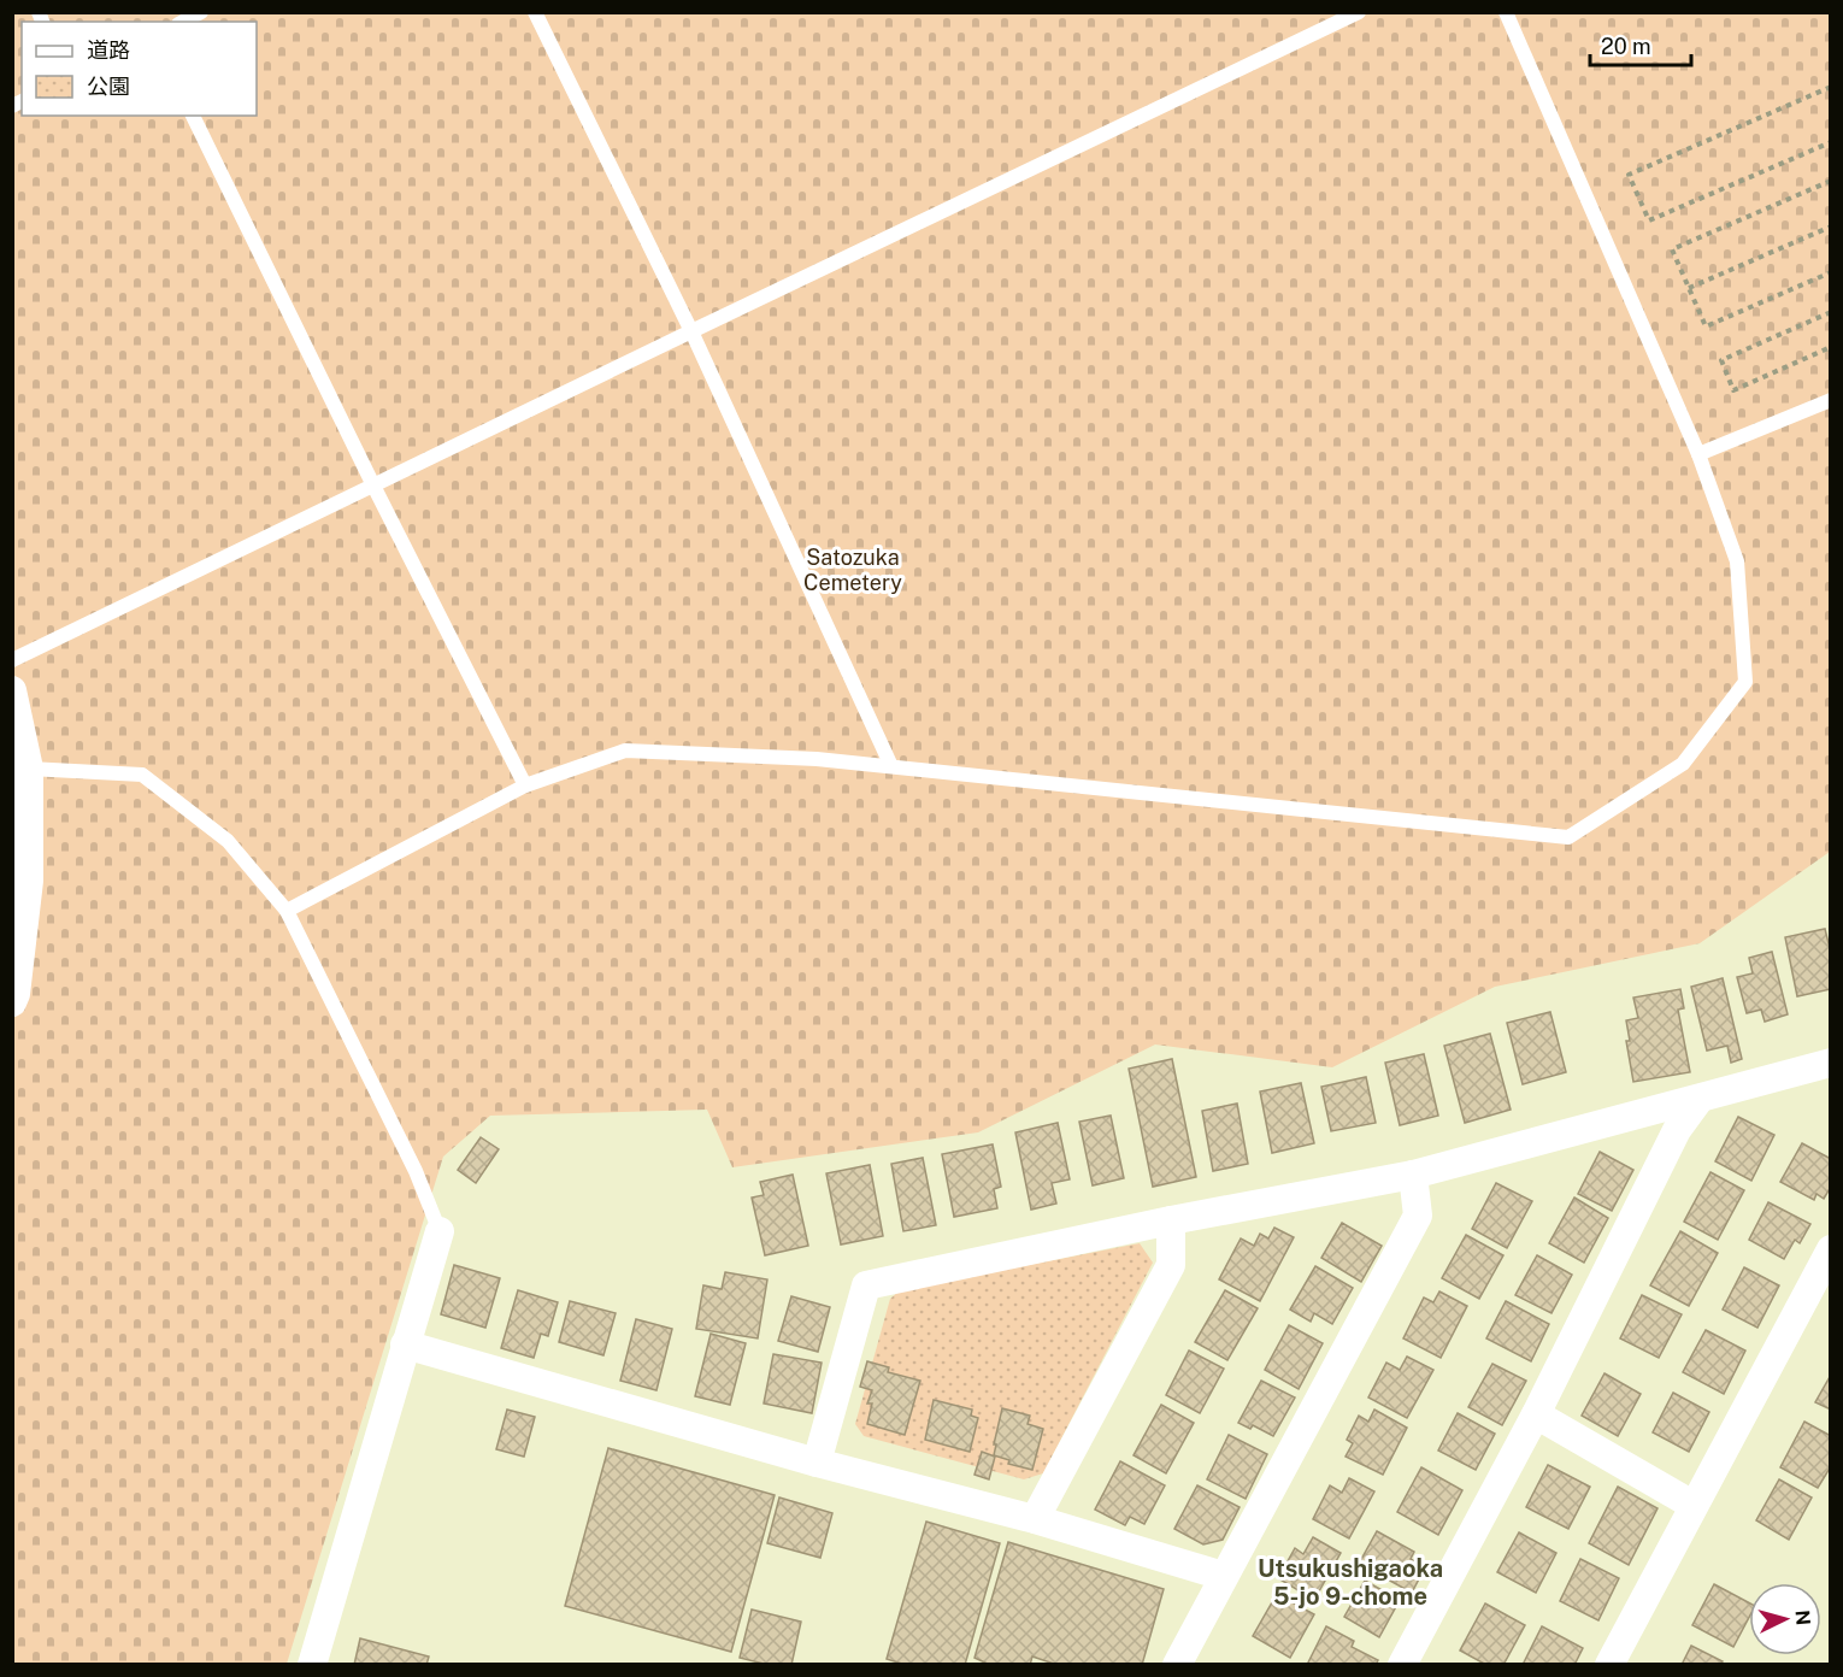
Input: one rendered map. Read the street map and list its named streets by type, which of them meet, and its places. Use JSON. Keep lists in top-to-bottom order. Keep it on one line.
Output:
{"districts":["Utsukushigaoka 5-jo 9-chome"],"parks":["Satozuka Cemetery"],"legend":["道路","公園"],"scale_bar":"20 m","north":"right"}
